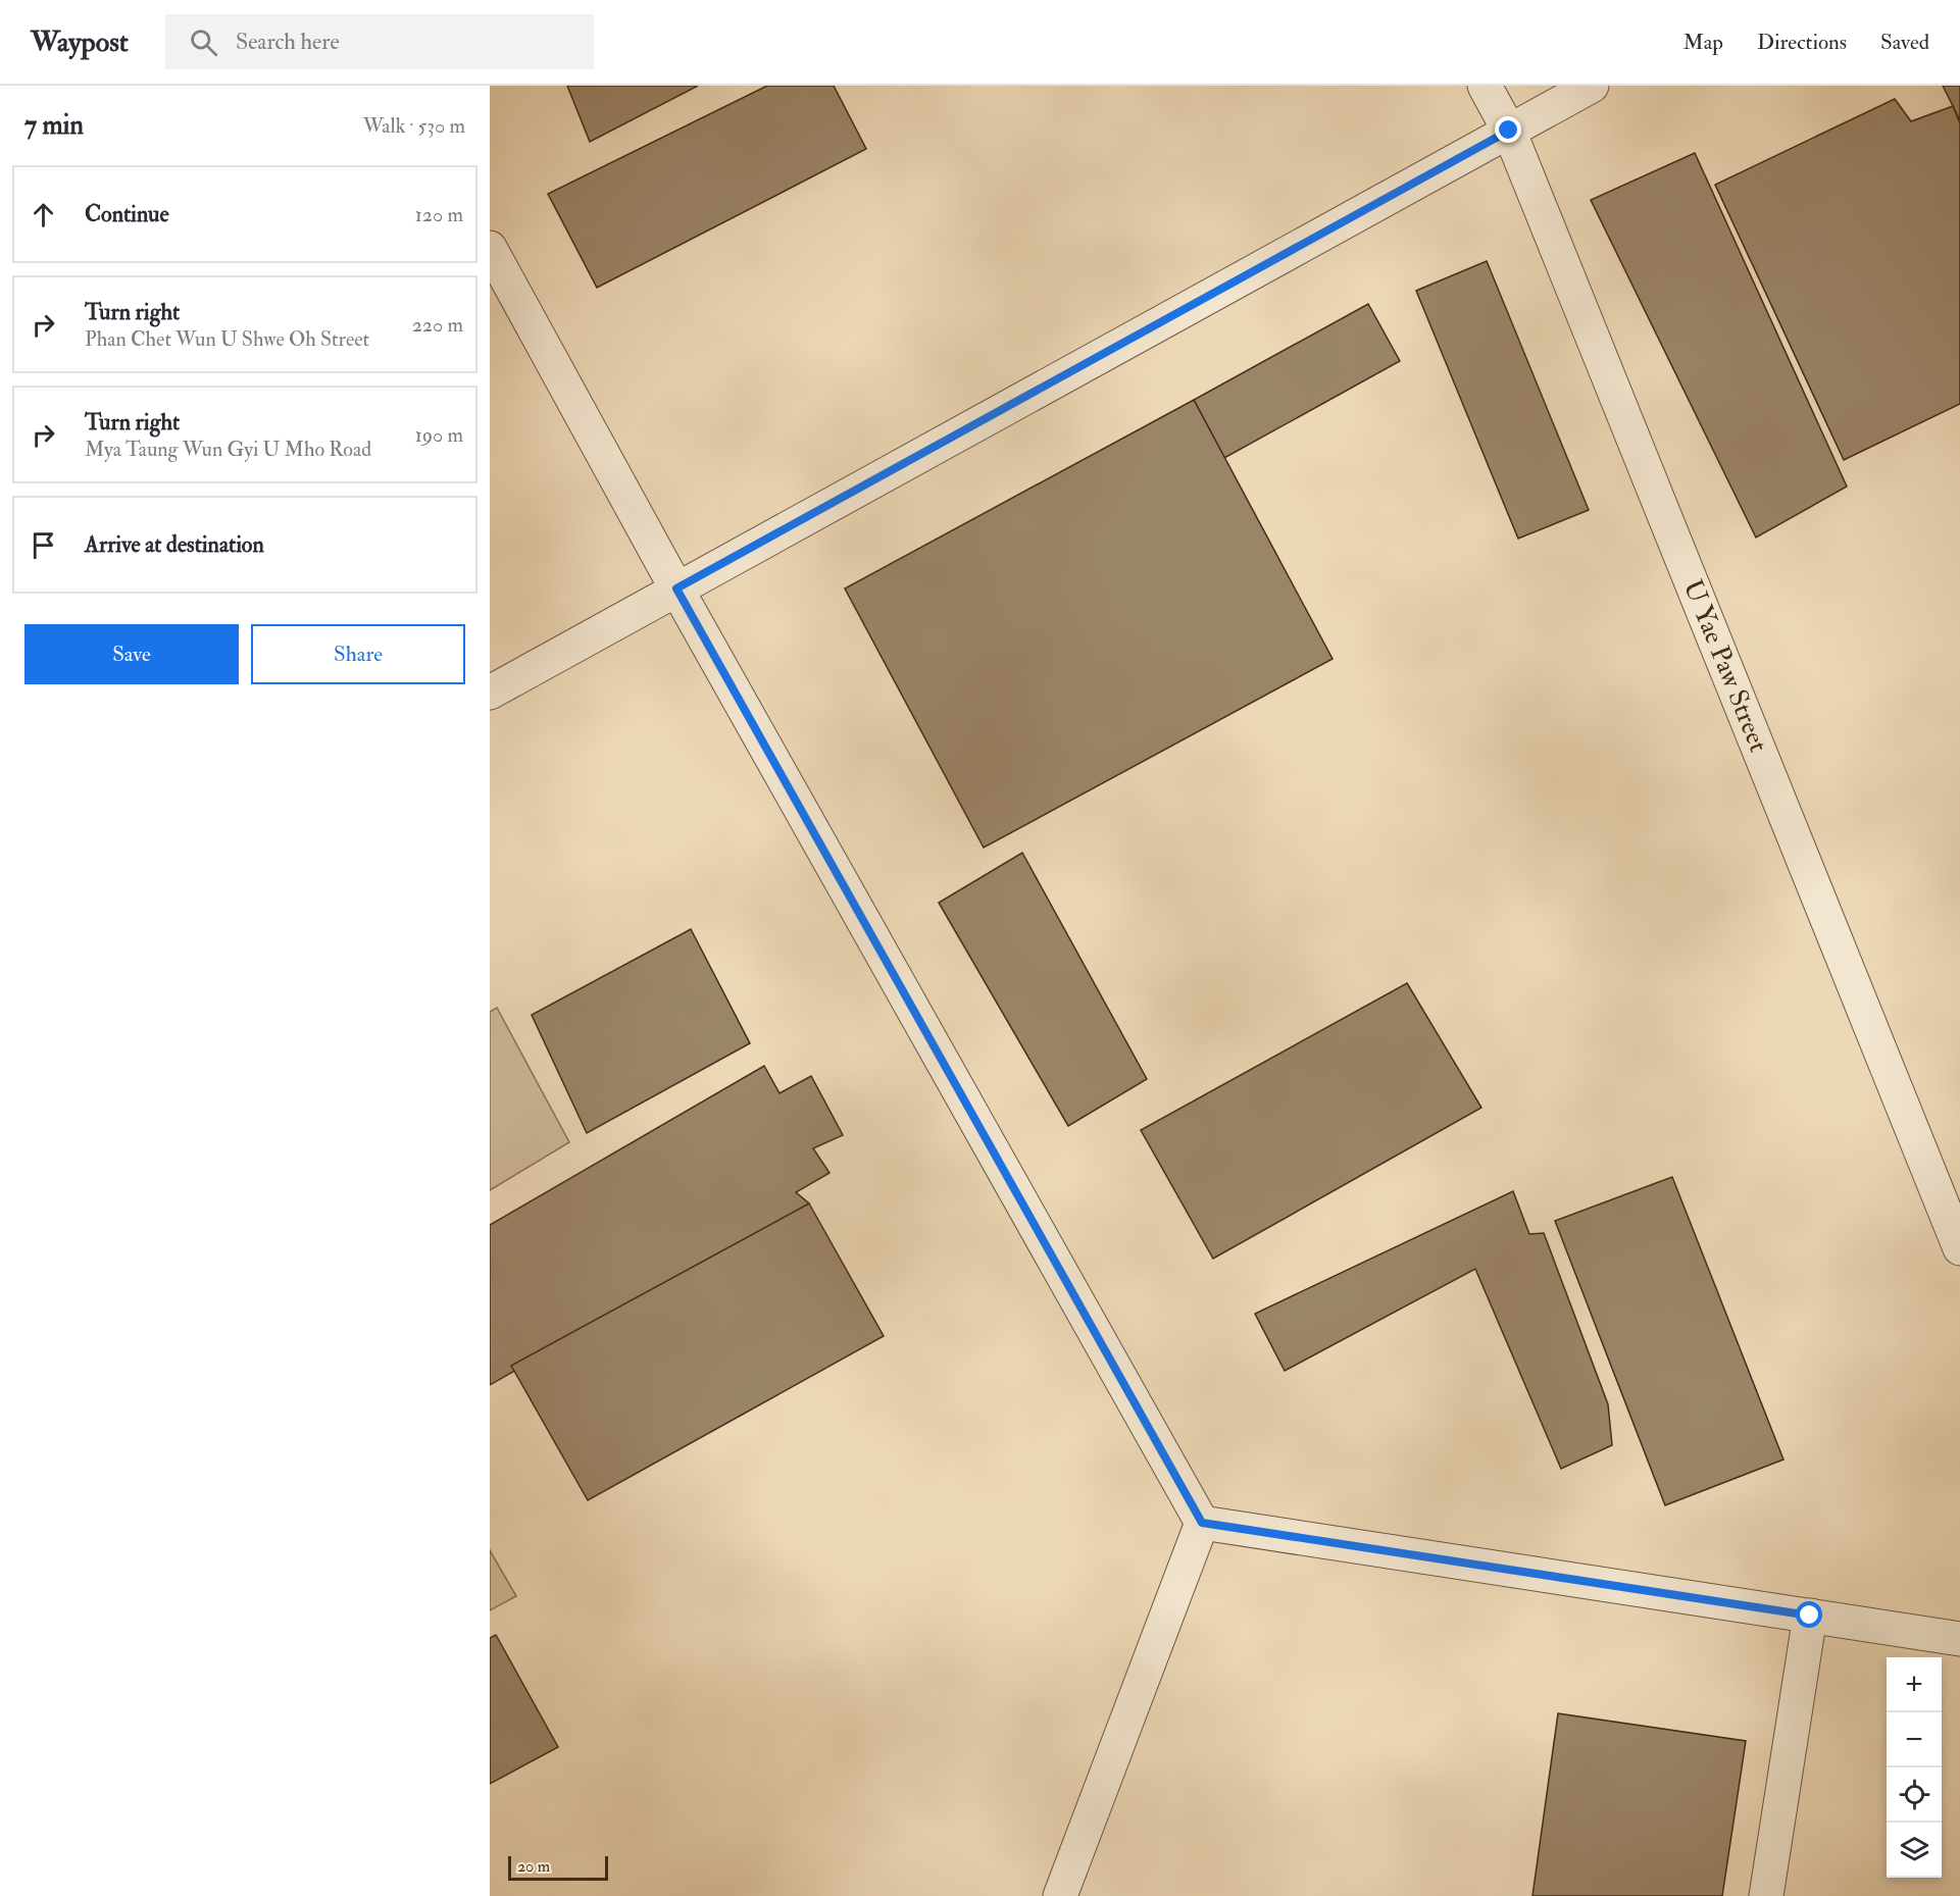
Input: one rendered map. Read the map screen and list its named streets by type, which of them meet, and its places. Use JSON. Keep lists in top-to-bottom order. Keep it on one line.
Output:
{"streets":{"street":["U Yae Paw Street"]},"scale_bar":"20 m","page":{"header":"Waypost","search":"Search here","nav":["Map","Directions","Saved"],"heading":["7 min","Walk · 530 m"],"list":[["Continue","120 m"],["Turn right","Phan Chet Wun U Shwe Oh Street","220 m"],["Turn right","Mya Taung Wun Gyi U Mho Road","190 m"],"Arrive at destination"],"buttons":["Save","Share"],"map_buttons":["+","−"],"scale":"20 m"}}
